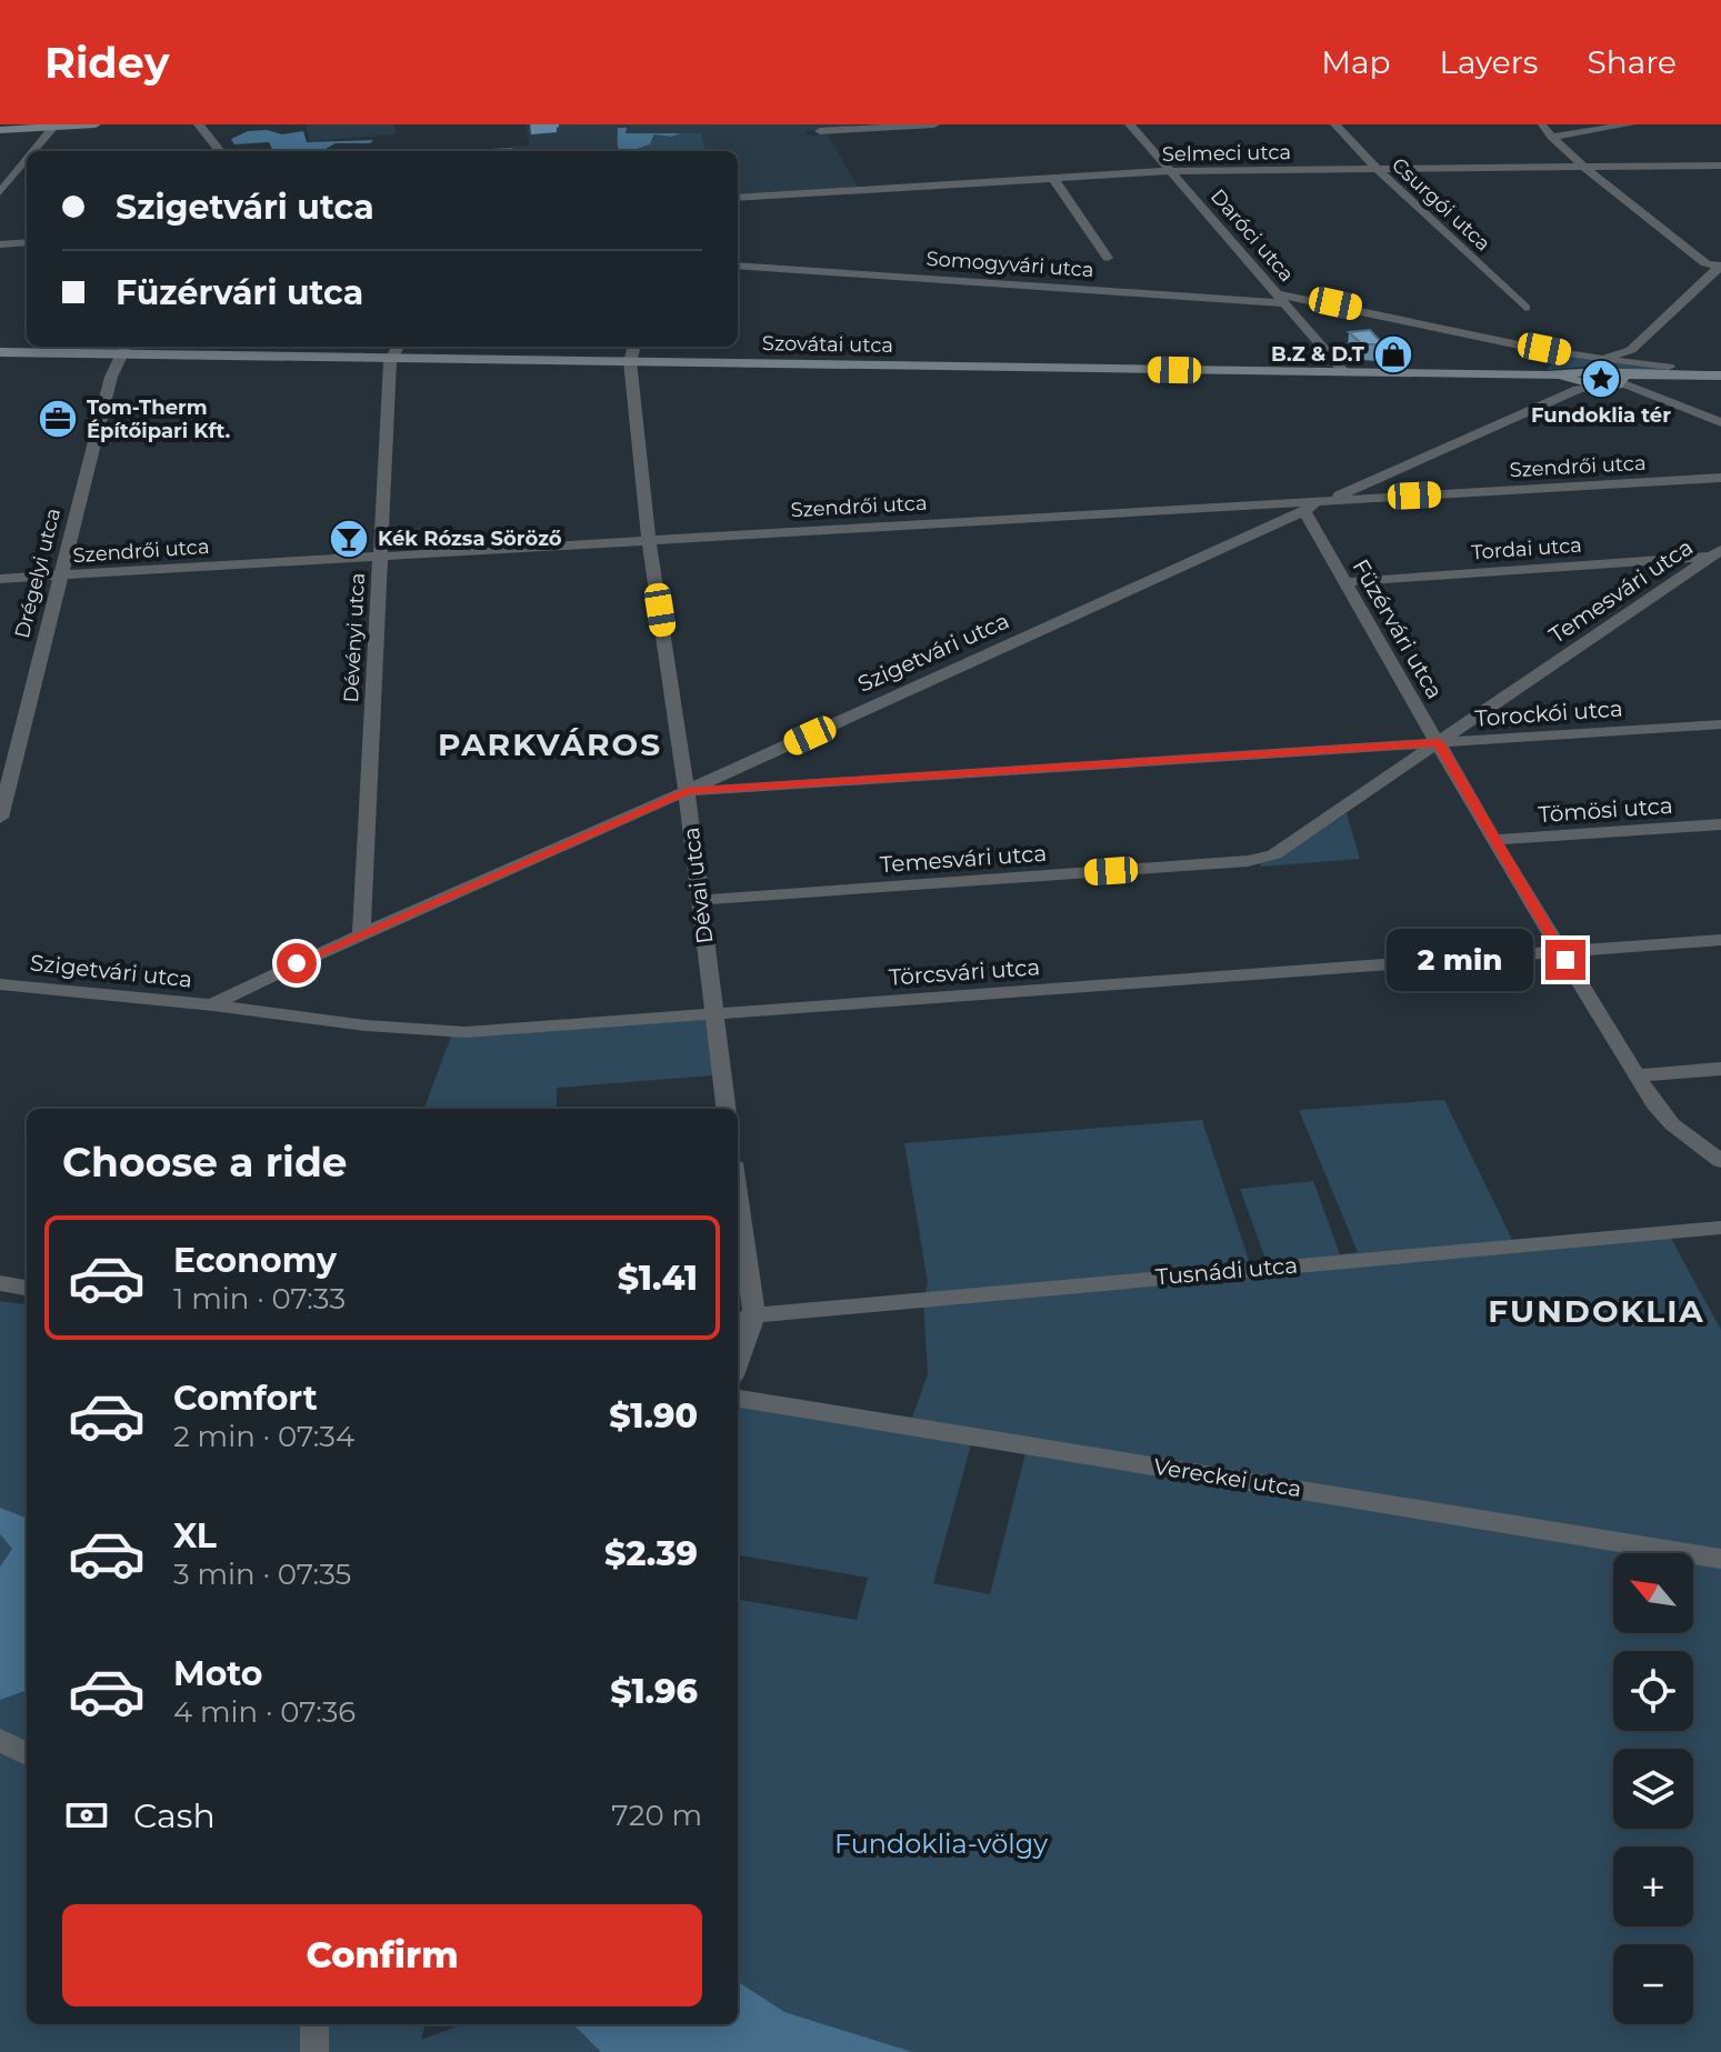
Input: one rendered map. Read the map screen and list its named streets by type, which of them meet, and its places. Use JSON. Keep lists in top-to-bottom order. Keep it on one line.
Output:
{"streets":{"street":["Selmeci utca","Csurgói utca","Daróci utca","Somogyvári utca","Szovátai utca","Szendrői utca","Tordai utca","Drégelyi utca","Temesvári utca","Füzérvári utca","Dévényi utca","Szigetvári utca","Torockói utca","Tömösi utca","Dévai utca","Törcsvári utca","Tusnádi utca","Vereckei utca"]},"crossings":[["Selmeci utca","Csurgói utca"],["Selmeci utca","Daróci utca"],["Daróci utca","Somogyvári utca"],["Daróci utca","Szovátai utca"],["Szovátai utca","Drégelyi utca"],["Szovátai utca","Dévényi utca"],["Szovátai utca","Szigetvári utca"],["Szovátai utca","Dévai utca"],["Szendrői utca","Drégelyi utca"],["Szendrői utca","Dévényi utca"],["Szendrői utca","Szigetvári utca"],["Szendrői utca","Dévai utca"],["Tordai utca","Temesvári utca"],["Tordai utca","Füzérvári utca"],["Temesvári utca","Füzérvári utca"],["Temesvári utca","Torockói utca"],["Temesvári utca","Dévai utca"],["Füzérvári utca","Szigetvári utca"],["Füzérvári utca","Torockói utca"],["Füzérvári utca","Tömösi utca"],["Füzérvári utca","Törcsvári utca"],["Dévényi utca","Szigetvári utca"],["Szigetvári utca","Torockói utca"],["Szigetvári utca","Dévai utca"],["Szigetvári utca","Törcsvári utca"],["Torockói utca","Dévai utca"],["Dévai utca","Törcsvári utca"]],"districts":["PARKVÁROS","FUNDOKLIA"],"parks":["Fundoklia-völgy"],"places":{"shop":["B.Z & D.T"],"place":["Fundoklia tér"],"office":["Tom-Therm Építőipari Kft."],"bar":["Kék Rózsa Söröző"]},"north":"top left","page":{"header":"Ridey","nav":["Map","Layers","Share"],"banner":["Szigetvári utca","Füzérvári utca"],"bubble":"2 min","heading":"Choose a ride","list":[{"name":"Economy","note":"1 min · 07:33","value":"$1.41"},{"name":"Comfort","note":"2 min · 07:34","value":"$1.90"},{"name":"XL","note":"3 min · 07:35","value":"$2.39"},{"name":"Moto","note":"4 min · 07:36","value":"$1.96"}],"map_buttons":["+","−"],"pay":["Cash","720 m"],"buttons":"Confirm"}}
